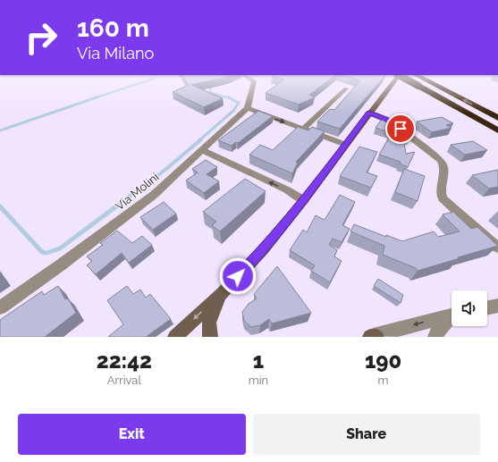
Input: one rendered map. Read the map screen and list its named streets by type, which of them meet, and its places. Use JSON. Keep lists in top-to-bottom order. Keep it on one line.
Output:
{"streets":{"street":["Via Molini"]},"page":{"turn":["160 m","Via Milano"],"eta":["22:42","Arrival","1","min","190","m"],"buttons":["Exit","Share"]}}
